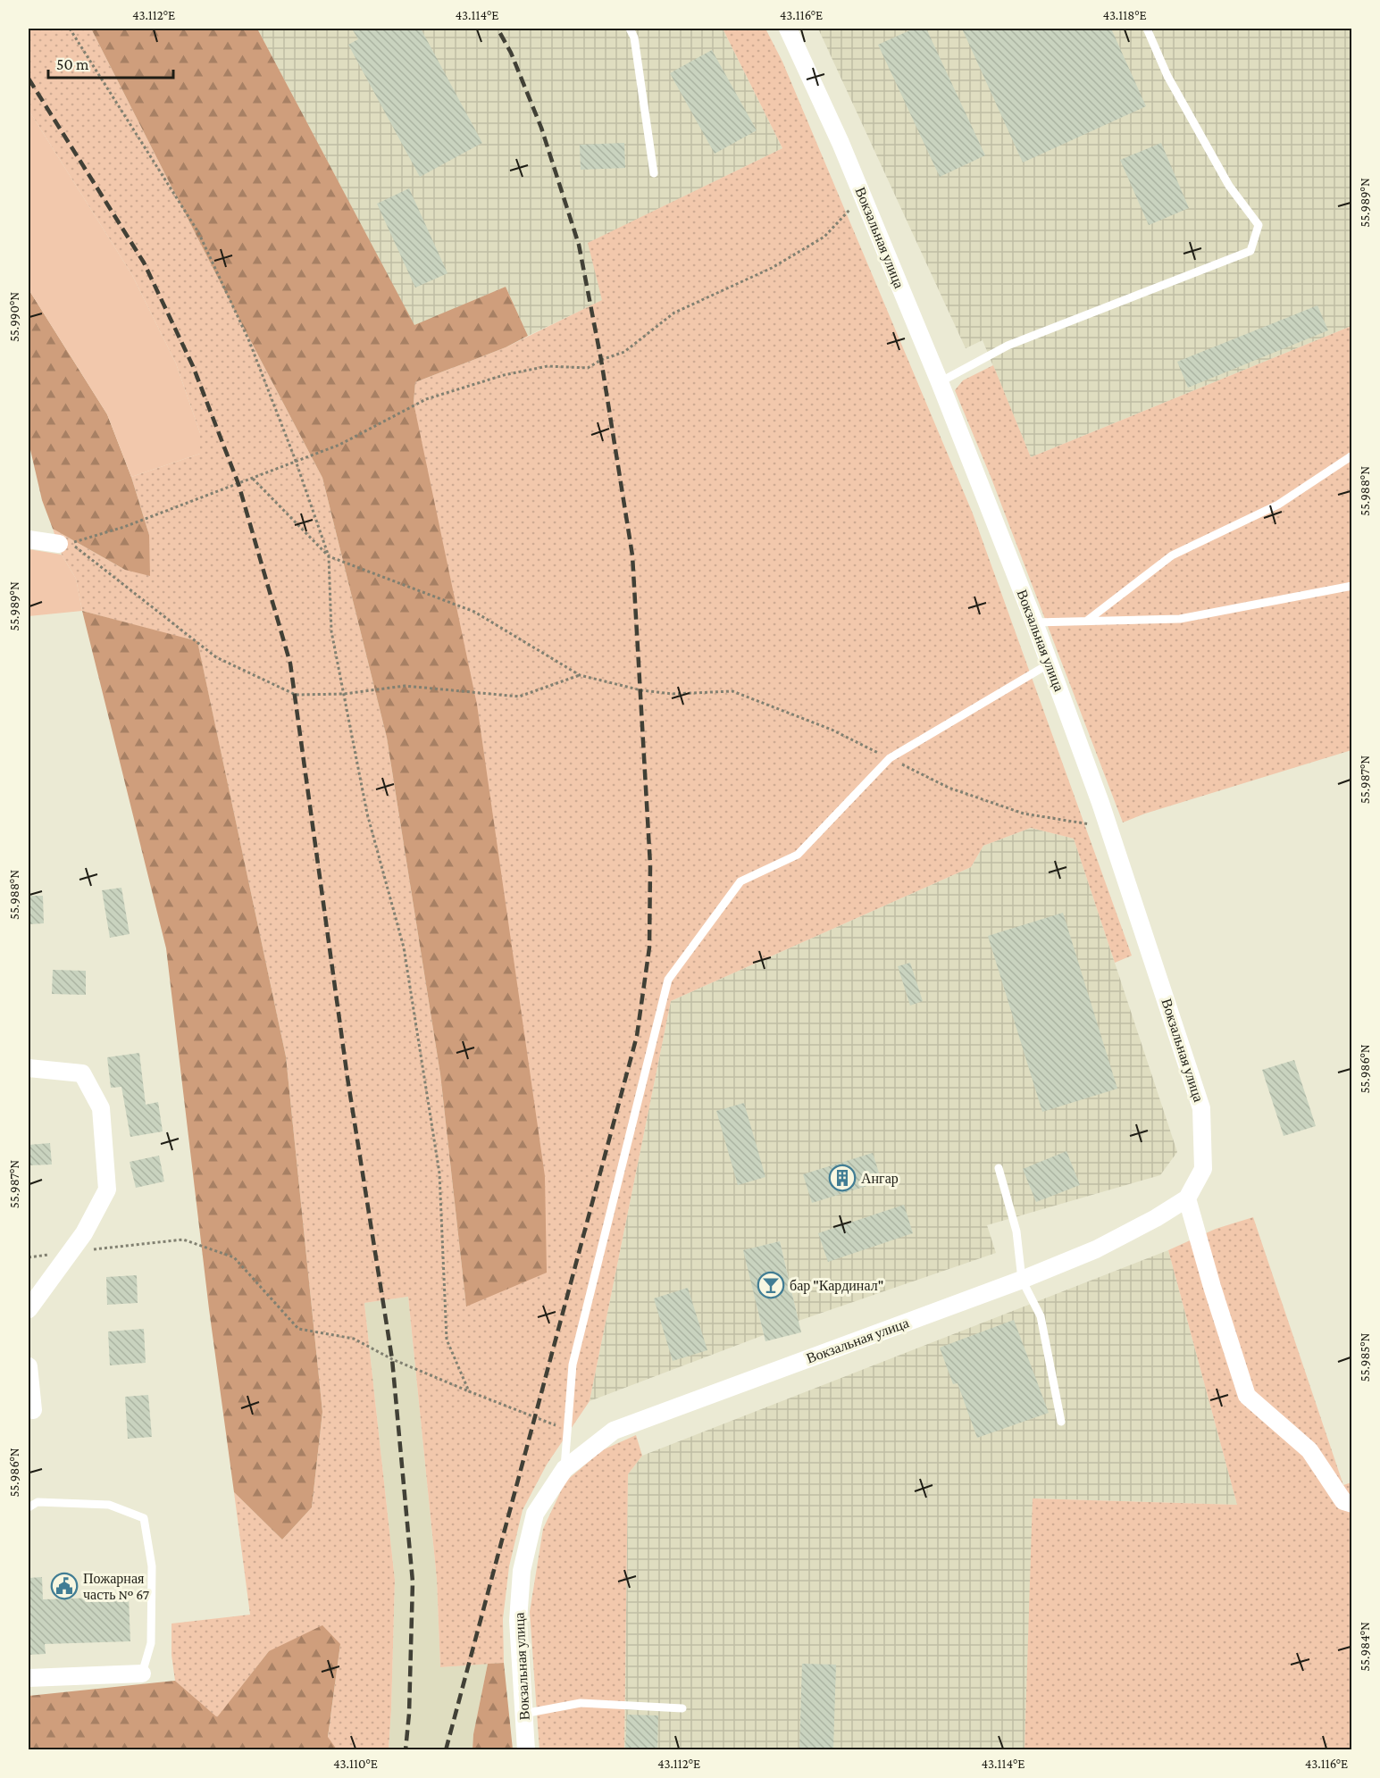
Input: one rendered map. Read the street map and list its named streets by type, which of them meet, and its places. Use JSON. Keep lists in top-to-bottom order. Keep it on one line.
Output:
{"streets":{"street":["Вокзальная улица"]},"places":{"building":["Ангар"],"bar":["бар \"Кардинал\""],"public building":["Пожарная часть № 67"]},"scale_bar":"50 m","coordinates":["43.112°E","43.114°E","43.116°E","43.118°E","55.989°N","55.990°N","55.988°N","55.987°N","55.986°N","55.985°N","55.984°N","43.110°E"]}
